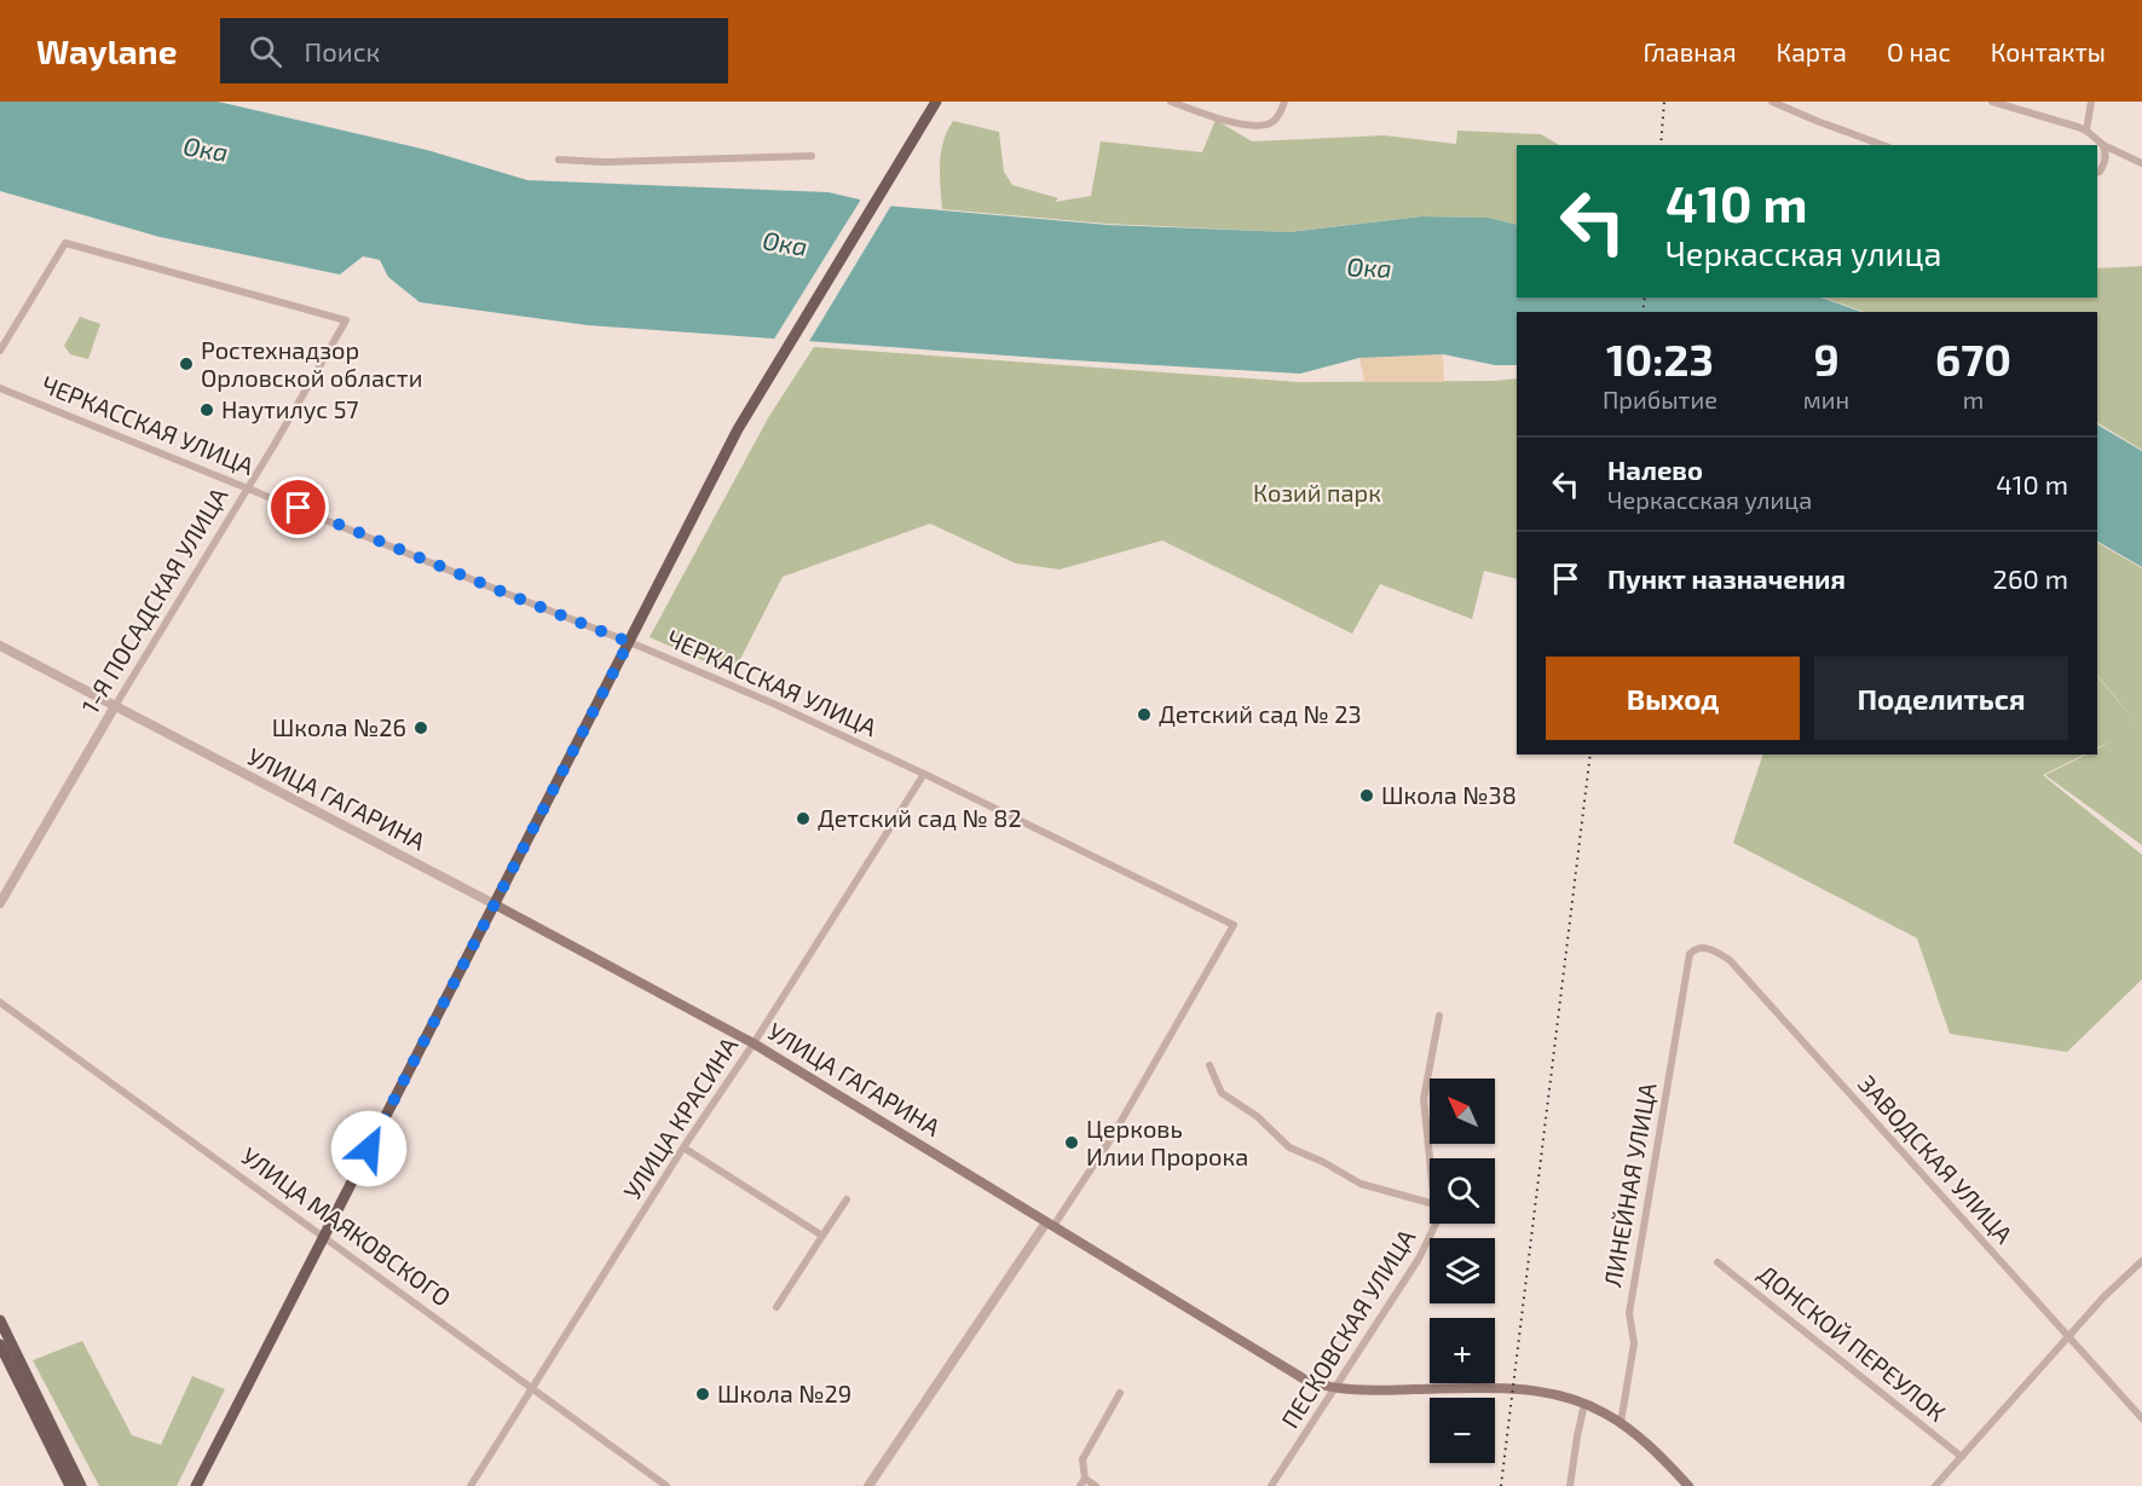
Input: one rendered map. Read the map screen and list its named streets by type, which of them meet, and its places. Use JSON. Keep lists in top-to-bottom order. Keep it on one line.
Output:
{"streets":{"main road":["УЛИЦА ГАГАРИНА"],"street":["ЧЕРКАССКАЯ УЛИЦА","1-Я ПОСАДСКАЯ УЛИЦА","УЛИЦА КРАСИНА","ЗАВОДСКАЯ УЛИЦА","ЛИНЕЙНАЯ УЛИЦА","УЛИЦА МАЯКОВСКОГО","ПЕСКОВСКАЯ УЛИЦА","ДОНСКОЙ ПЕРЕУЛОК"]},"crossings":[["ЧЕРКАССКАЯ УЛИЦА","1-Я ПОСАДСКАЯ УЛИЦА"],["ЧЕРКАССКАЯ УЛИЦА","УЛИЦА ГАГАРИНА"],["ЧЕРКАССКАЯ УЛИЦА","УЛИЦА КРАСИНА"],["1-Я ПОСАДСКАЯ УЛИЦА","УЛИЦА ГАГАРИНА"],["УЛИЦА ГАГАРИНА","УЛИЦА КРАСИНА"],["УЛИЦА ГАГАРИНА","ЛИНЕЙНАЯ УЛИЦА"],["УЛИЦА ГАГАРИНА","ПЕСКОВСКАЯ УЛИЦА"],["УЛИЦА КРАСИНА","УЛИЦА МАЯКОВСКОГО"],["ЗАВОДСКАЯ УЛИЦА","ЛИНЕЙНАЯ УЛИЦА"]],"water":["Ока"],"parks":["Козий парк"],"places":["Ростехнадзор Орловской области","Наутилус 57","Детский сад № 23","Школа №26","Школа №38","Детский сад № 82","Церковь Илии Пророка","Школа №29"],"north":"top left","page":{"header":"Waylane","search":"Поиск","nav":["Главная","Карта","О нас","Контакты"],"turn":["410 m","Черкасская улица"],"eta":["10:23","Прибытие","9","мин","670","m"],"list":[{"name":"Налево","note":"Черкасская улица","value":"410 m"},{"name":"Пункт назначения","value":"260 m"}],"buttons":["Выход","Поделиться"],"map_buttons":["+","−"]}}
